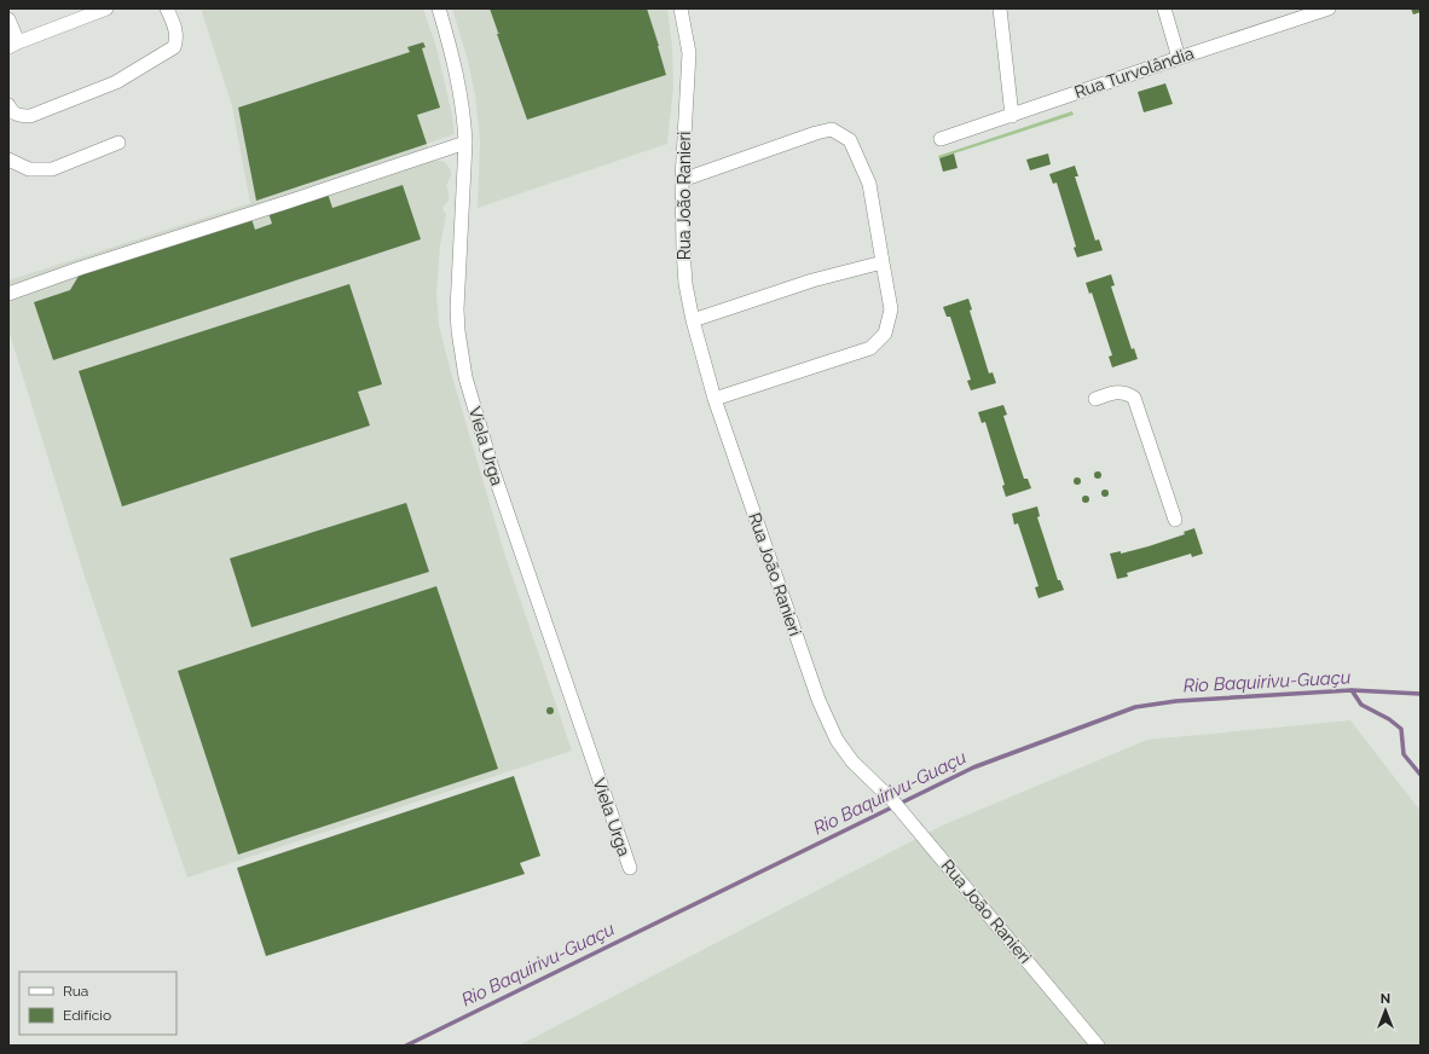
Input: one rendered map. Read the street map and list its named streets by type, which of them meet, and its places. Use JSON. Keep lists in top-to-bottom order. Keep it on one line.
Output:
{"streets":{"street":["Rua Turvolândia","Rua João Ranieri","Viela Urga"]},"water":["Rio Baquirivu-Guaçu"],"legend":["Rua","Edifício"],"north":"top"}
